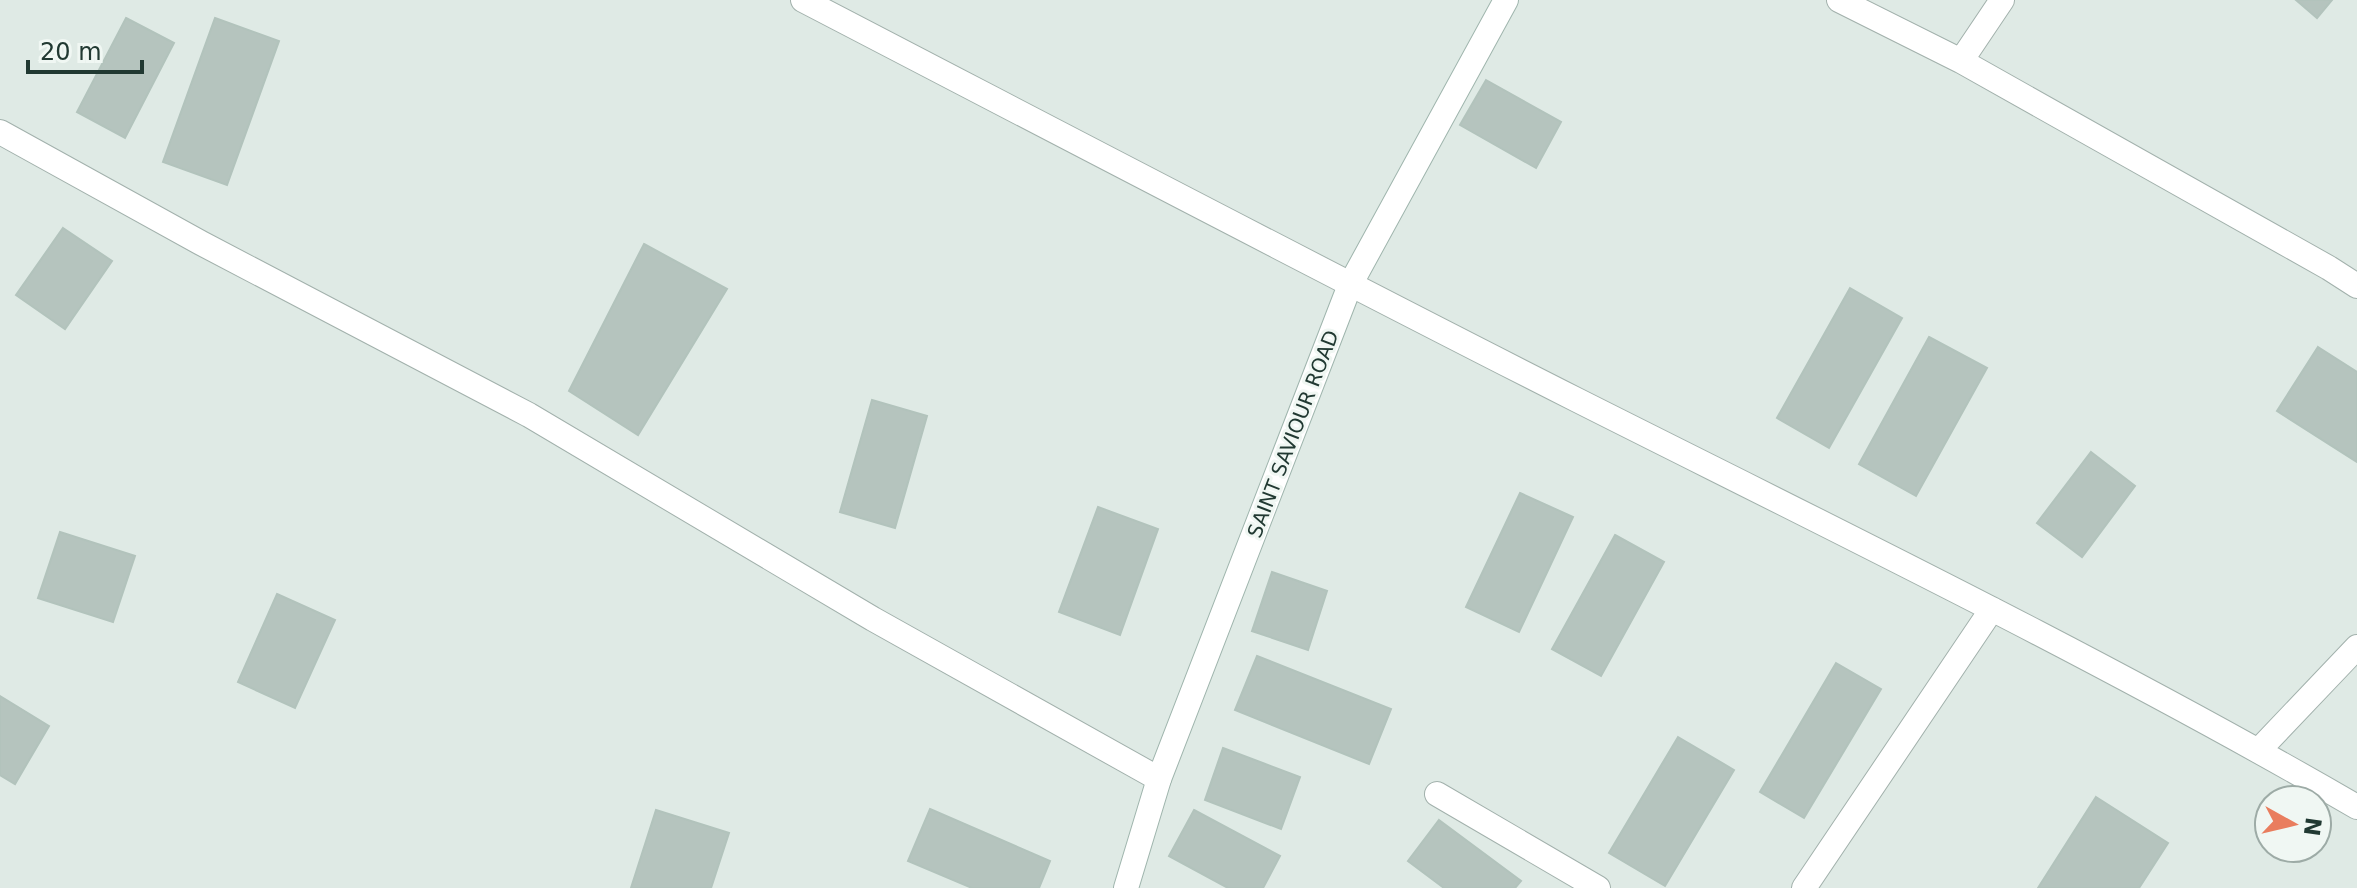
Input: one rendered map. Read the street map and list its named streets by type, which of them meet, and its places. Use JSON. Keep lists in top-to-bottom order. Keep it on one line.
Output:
{"streets":{"street":["SAINT SAVIOUR ROAD"]},"scale_bar":"20 m","north":"right"}
